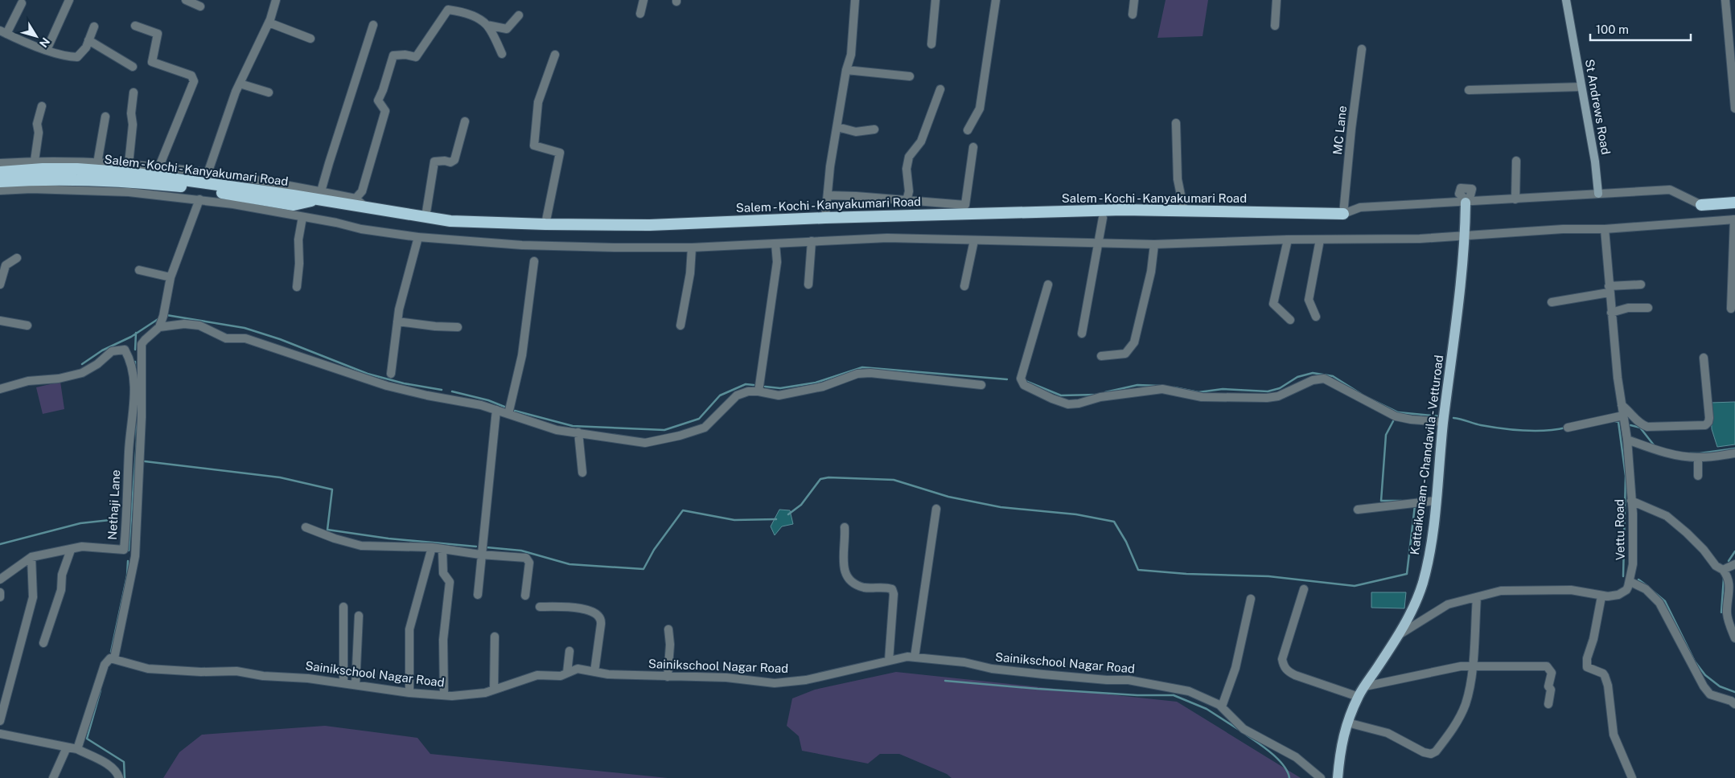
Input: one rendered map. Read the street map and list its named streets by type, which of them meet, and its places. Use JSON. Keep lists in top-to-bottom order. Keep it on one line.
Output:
{"streets":{"highway":["Salem - Kochi - Kanyakumari Road"],"main road":["St Andrews Road","Kattaikonam - Chandavila - Vetturoad"],"street":["MC Lane","Nethaji Lane","Vettu Road","Sainikschool Nagar Road"]},"crossings":[["MC Lane","Salem - Kochi - Kanyakumari Road"]],"scale_bar":"100 m","north":"bottom right"}
